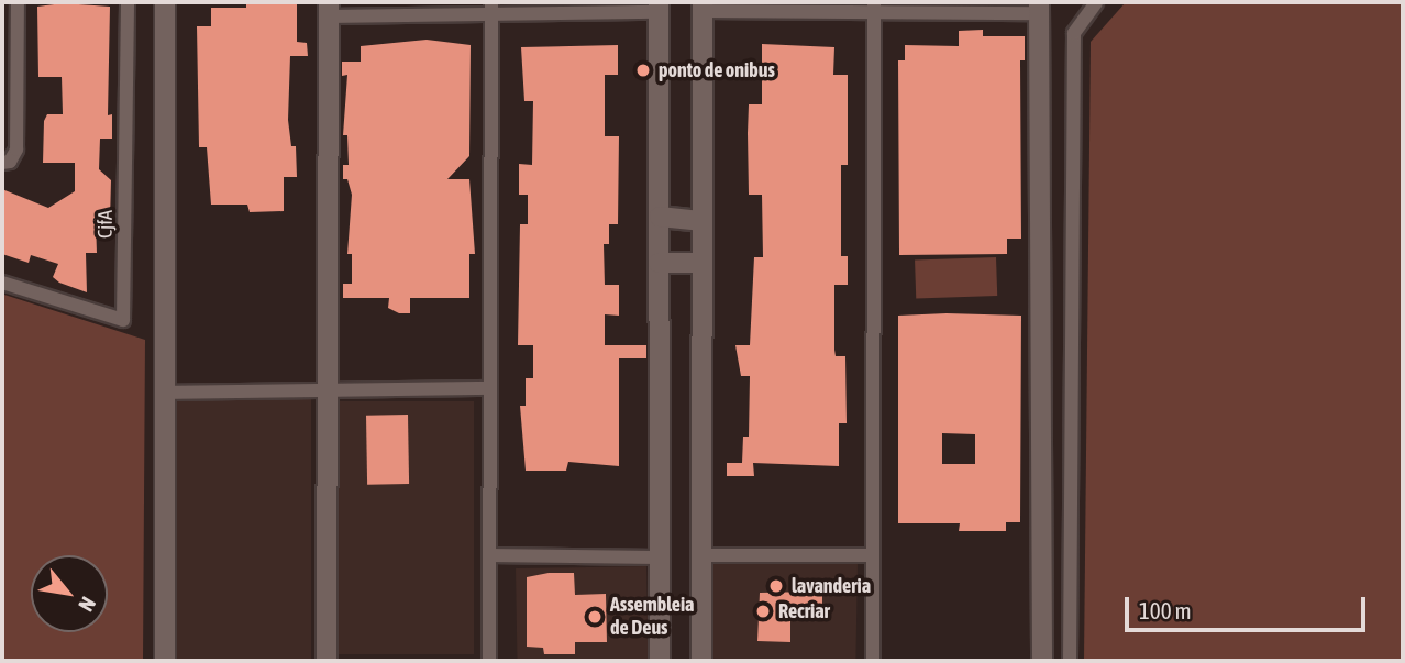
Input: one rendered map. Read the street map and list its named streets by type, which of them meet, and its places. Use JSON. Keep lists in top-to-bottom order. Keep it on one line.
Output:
{"streets":{"street":["CjfA"]},"places":["ponto de onibus","lavanderia","Recriar","Assembleia de Deus"],"scale_bar":"100 m","north":"bottom right"}
